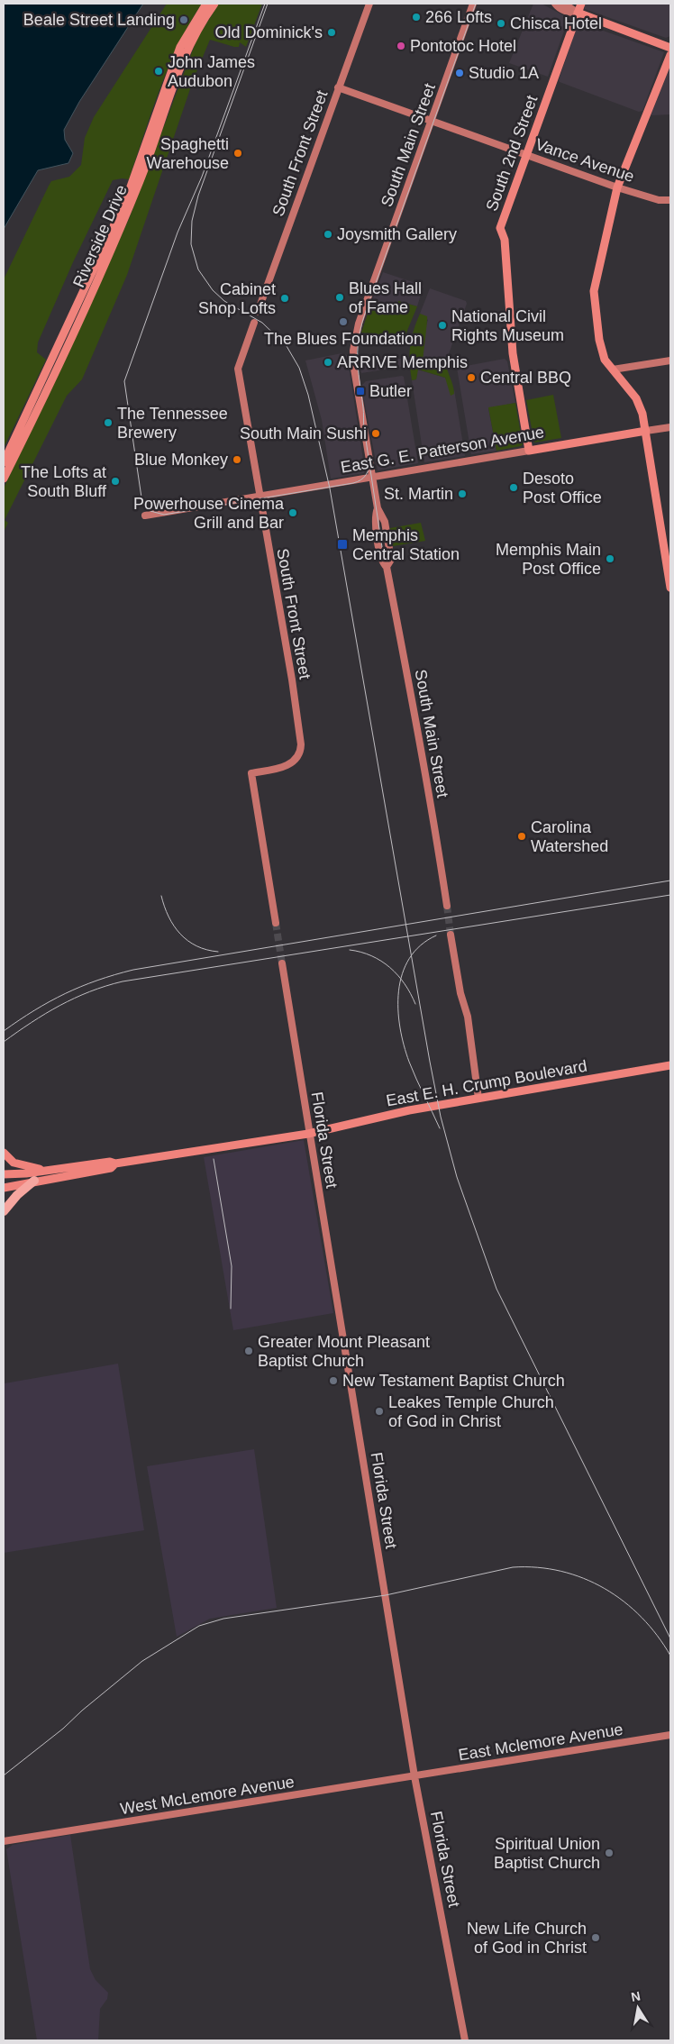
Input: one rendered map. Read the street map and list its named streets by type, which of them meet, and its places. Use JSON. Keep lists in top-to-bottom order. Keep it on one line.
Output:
{"streets":{"main road":["South Main Street","South Front Street","South 2nd Street","Vance Avenue","Riverside Drive","East G. E. Patterson Avenue","East E. H. Crump Boulevard","Florida Street","East Mclemore Avenue","West McLemore Avenue"]},"crossings":[["South Main Street","Vance Avenue"],["South Main Street","East G. E. Patterson Avenue"],["South Front Street","Vance Avenue"],["South Front Street","East G. E. Patterson Avenue"],["South 2nd Street","Vance Avenue"],["South 2nd Street","East G. E. Patterson Avenue"],["East E. H. Crump Boulevard","Florida Street"],["Florida Street","East Mclemore Avenue"],["Florida Street","West McLemore Avenue"],["East Mclemore Avenue","West McLemore Avenue"]],"places":{"other":["266 Lofts","Beale Street Landing","Chisca Hotel","Old Dominick's","Pontotoc Hotel","John James Audubon","Studio 1A","Spaghetti Warehouse","Joysmith Gallery","Blues Hall of Fame","Cabinet Shop Lofts","The Blues Foundation","National Civil Rights Museum","ARRIVE Memphis","Central BBQ","The Tennessee Brewery","South Main Sushi","Blue Monkey","The Lofts at South Bluff","Desoto Post Office","St. Martin","Powerhouse Cinema Grill and Bar","Memphis Main Post Office","Carolina Watershed","Greater Mount Pleasant Baptist Church","New Testament Baptist Church","Leakes Temple Church of God in Christ","Spiritual Union Baptist Church","New Life Church of God in Christ"],"transit":["Butler","Memphis Central Station"]},"north":"top"}
